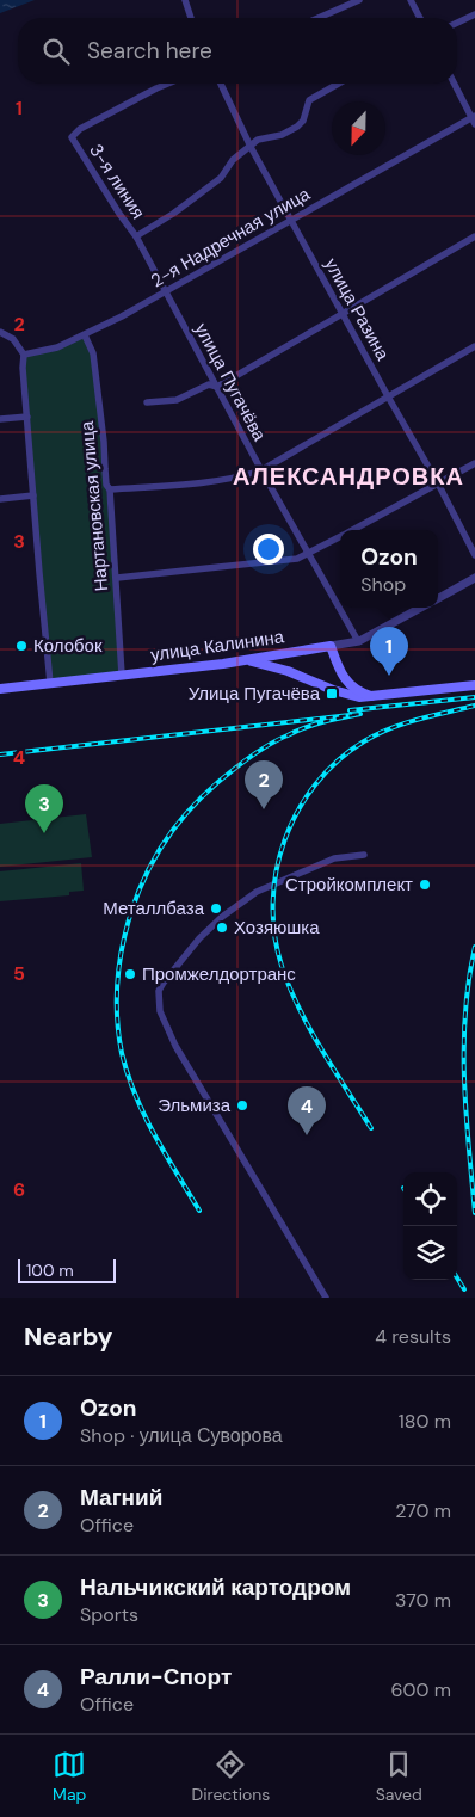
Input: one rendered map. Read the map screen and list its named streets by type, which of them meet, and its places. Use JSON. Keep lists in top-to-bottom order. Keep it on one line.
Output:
{"streets":{"main road":["улица Калинина"],"street":["3-я линия","2-я Надречная улица","улица Разина","улица Пугачёва","Нартановская улица"]},"crossings":[["3-я линия","2-я Надречная улица"],["3-я линия","улица Пугачёва"],["2-я Надречная улица","улица Разина"],["2-я Надречная улица","улица Пугачёва"],["2-я Надречная улица","Нартановская улица"],["улица Пугачёва","улица Калинина"],["Нартановская улица","улица Калинина"]],"districts":["АЛЕКСАНДРОВКА"],"places":{"other":["Колобок","Стройкомплект","Металлбаза","Хозяюшка","Промжелдортранс","Эльмиза"],"transit":["Улица Пугачёва"]},"scale_bar":"100 m","north":"bottom","page":{"search":"Search here","popup":["Ozon","Shop"],"pins":["1","2","3","4"],"scale":"100 m","heading":["Nearby","4 results"],"list":[{"mark":"1","name":"Ozon","note":"Shop · улица Суворова","value":"180 m"},{"mark":"2","name":"Магний","note":"Office","value":"270 m"},{"mark":"3","name":"Нальчикский картодром","note":"Sports","value":"370 m"},{"mark":"4","name":"Ралли-Спорт","note":"Office","value":"600 m"}],"nav":["Map","Directions","Saved"]},"grid":{"rows":["1","2","3","4","5","6"]}}
